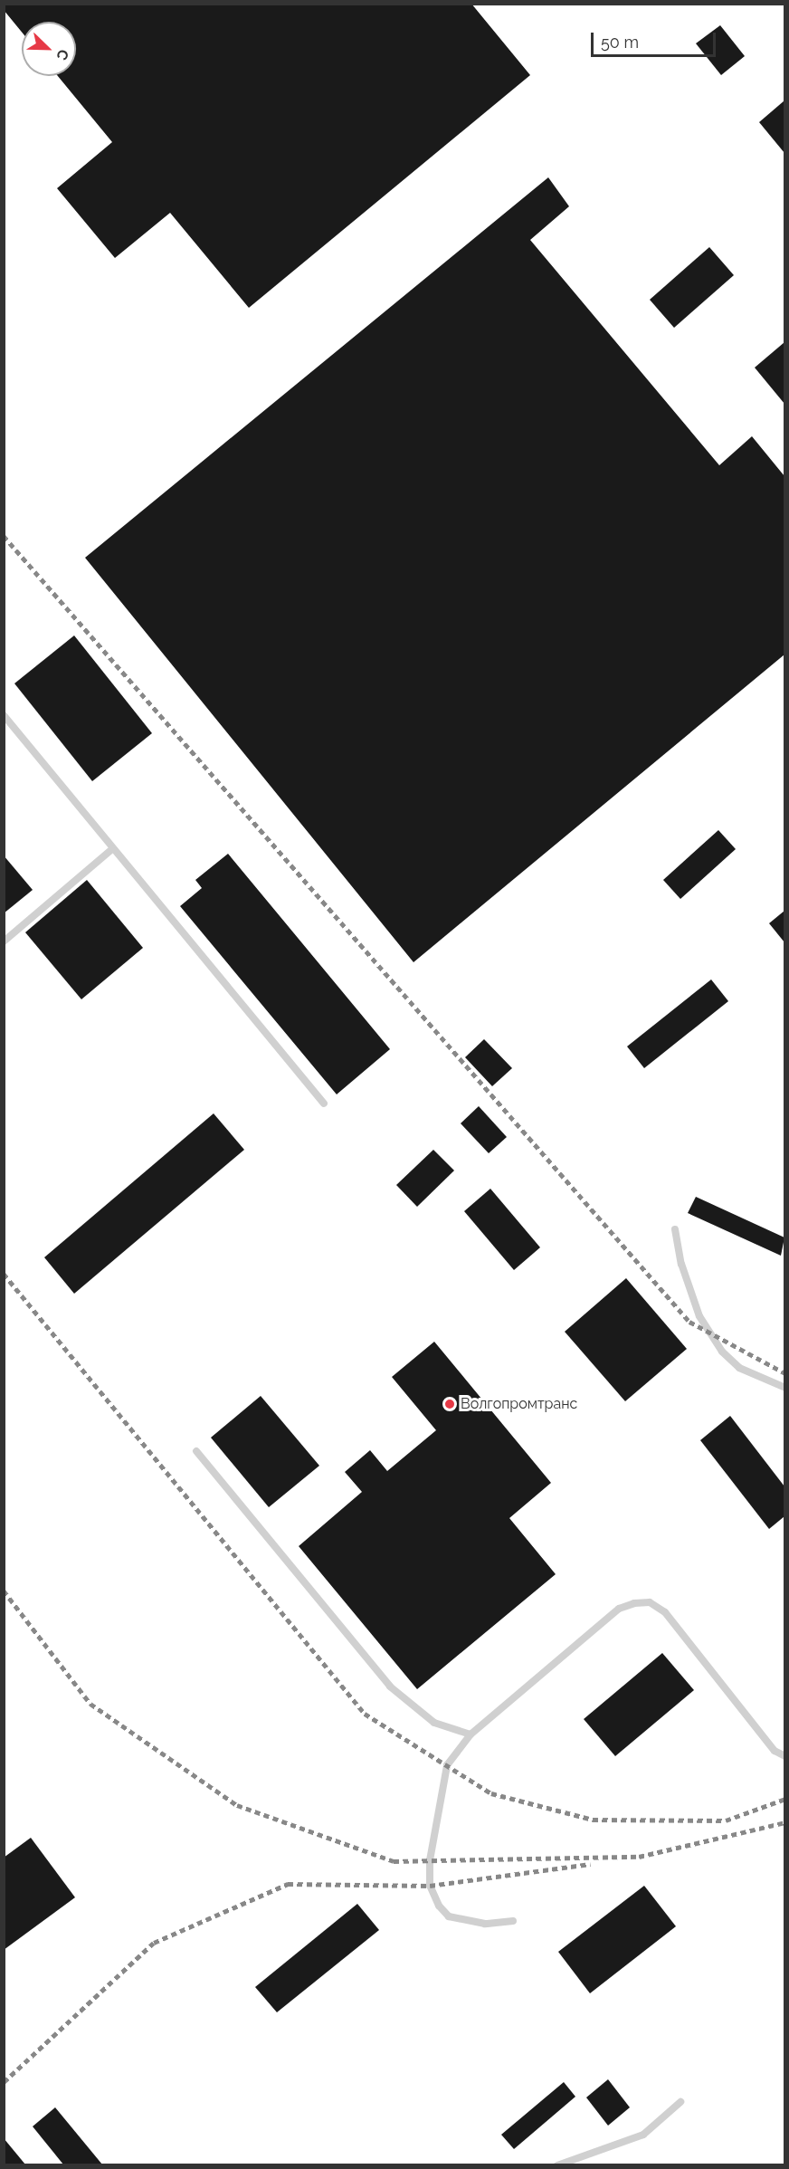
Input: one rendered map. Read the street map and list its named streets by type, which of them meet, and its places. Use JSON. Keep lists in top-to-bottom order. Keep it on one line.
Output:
{"places":["Волгопромтранс"],"scale_bar":"50 m","north":"bottom right"}
